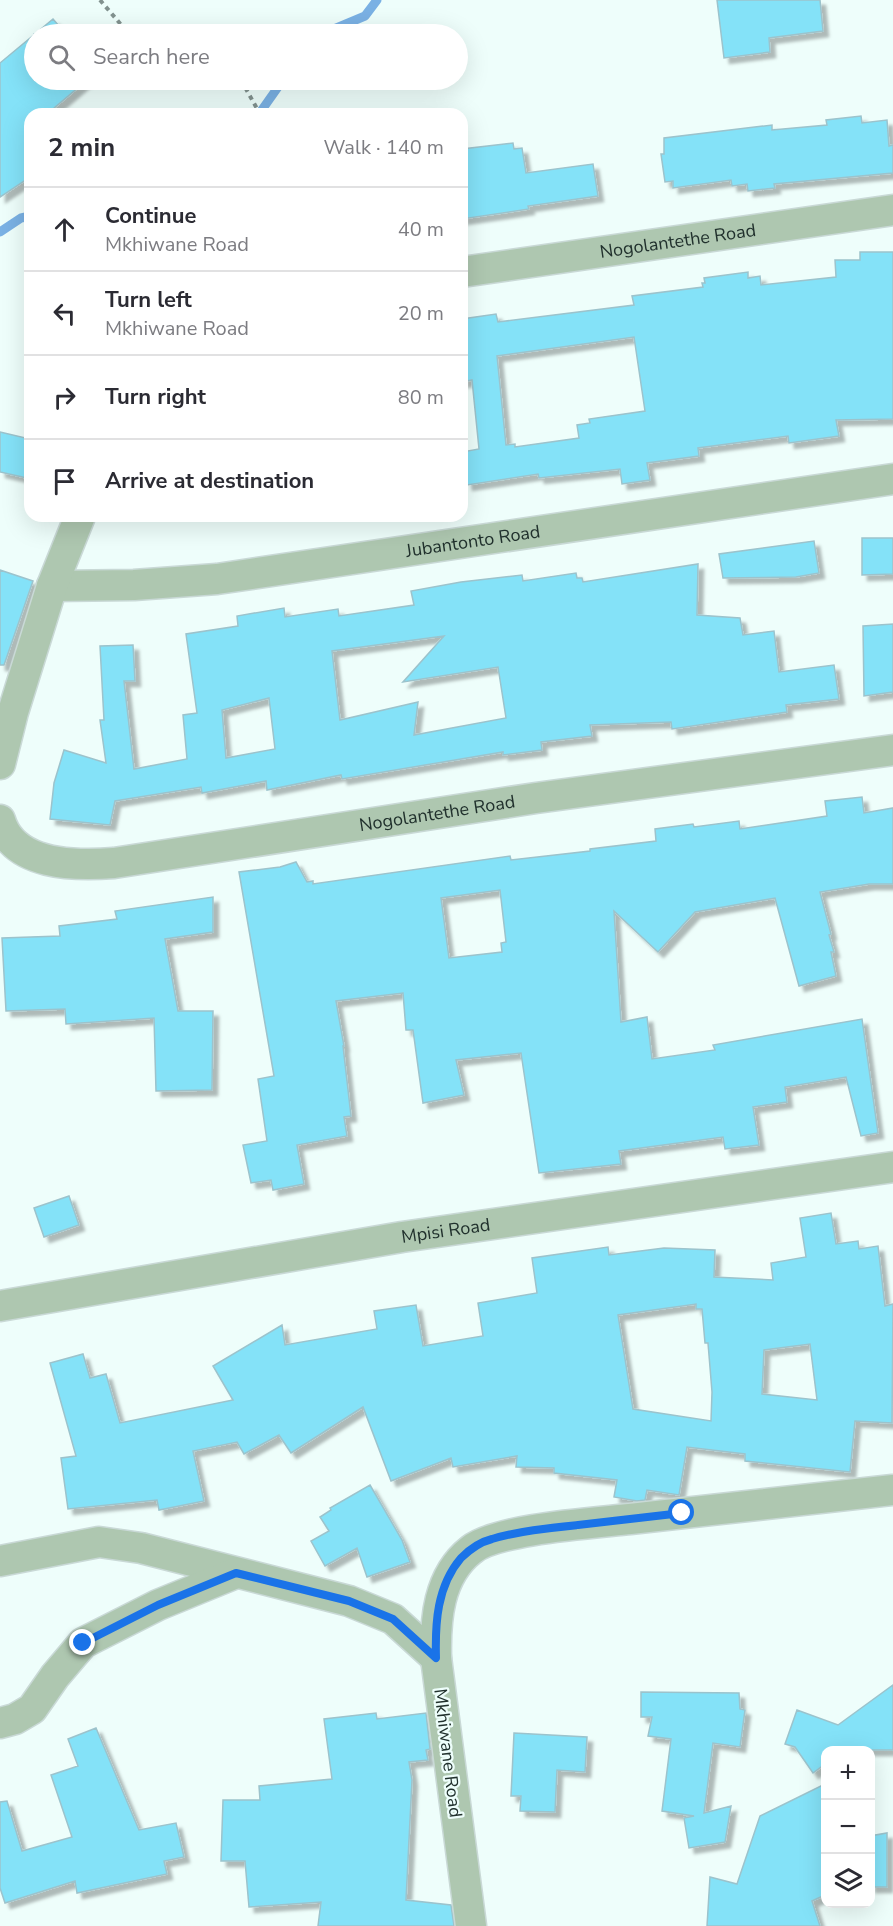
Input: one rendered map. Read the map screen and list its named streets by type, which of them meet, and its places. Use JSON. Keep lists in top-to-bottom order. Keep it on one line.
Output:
{"streets":{"street":["Nogolantethe Road","Jubantonto Road","Mpisi Road","Mkhiwane Road"]},"page":{"search":"Search here","heading":["2 min","Walk · 140 m"],"list":[["Continue","Mkhiwane Road","40 m"],["Turn left","Mkhiwane Road","20 m"],["Turn right","80 m"],"Arrive at destination"],"map_buttons":["+","−"]}}
